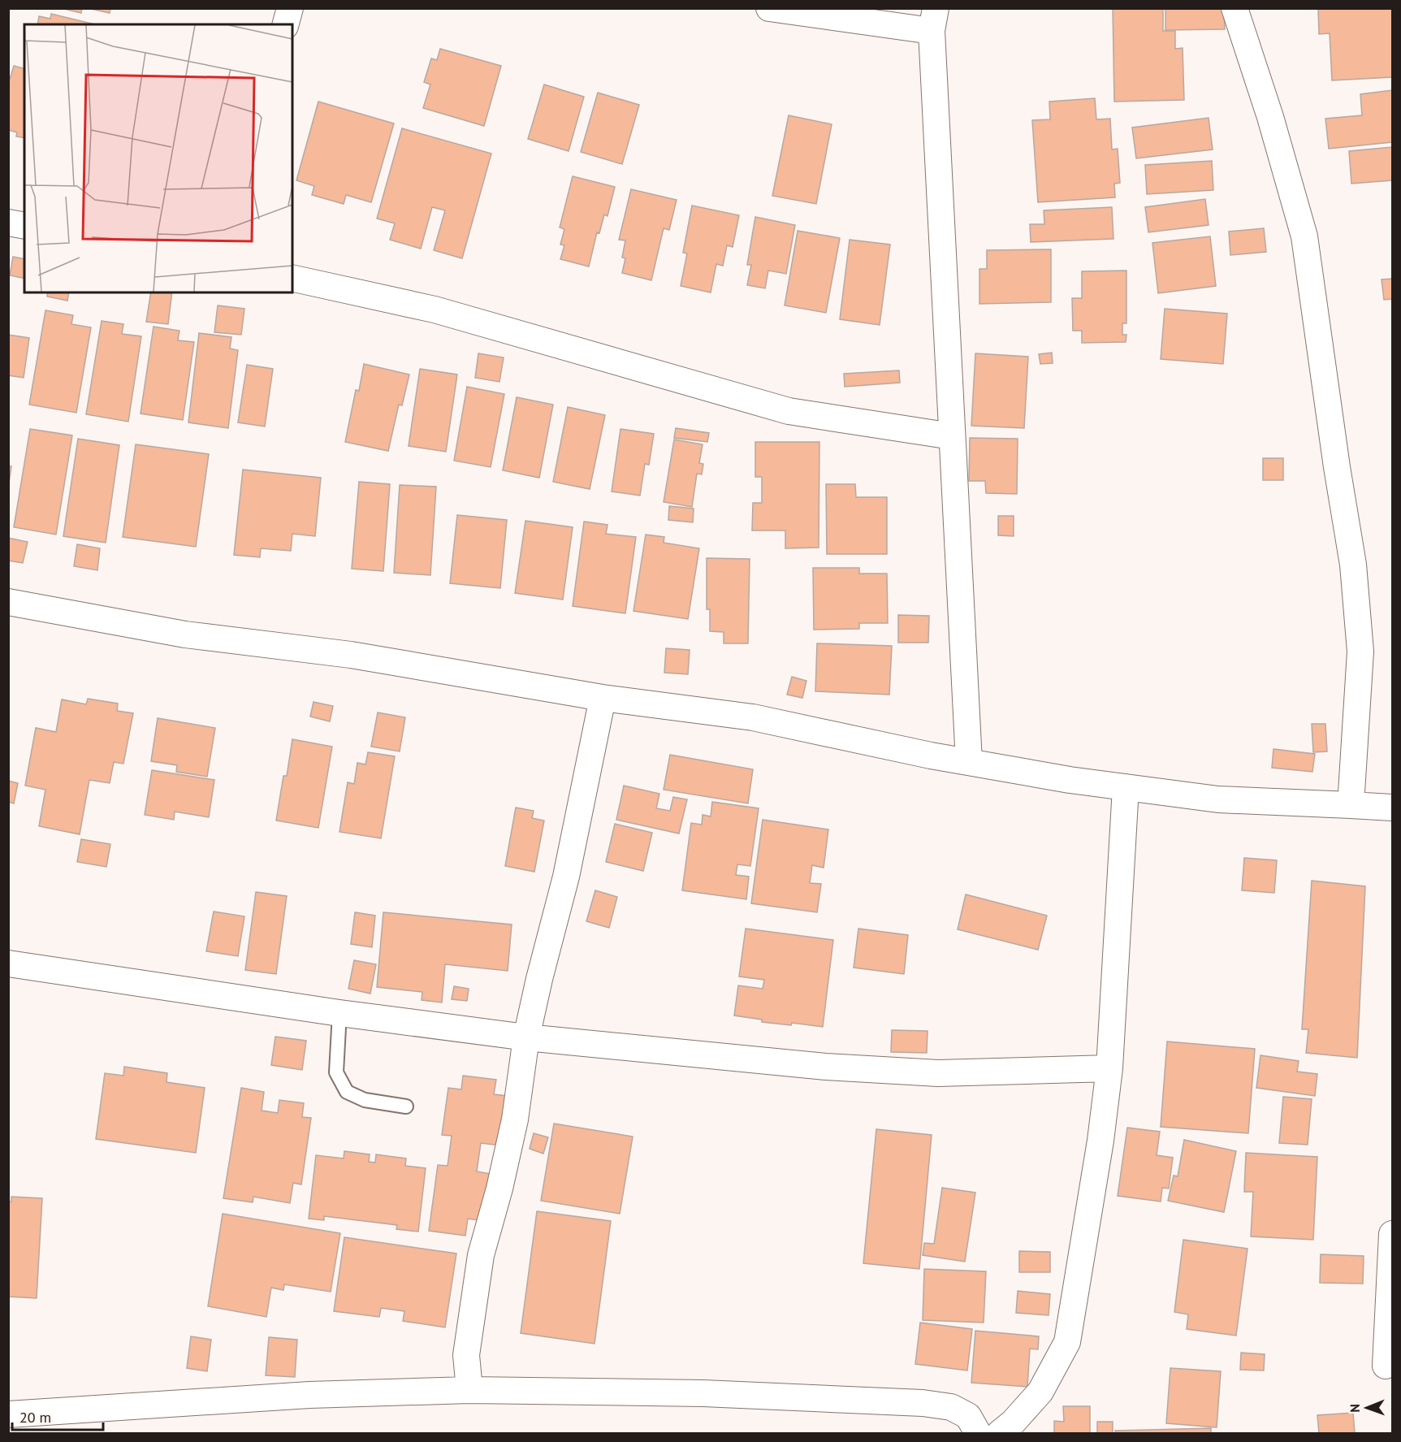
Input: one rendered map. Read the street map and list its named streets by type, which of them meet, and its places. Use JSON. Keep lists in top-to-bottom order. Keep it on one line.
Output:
{"scale_bar":"20 m","north":"left"}
